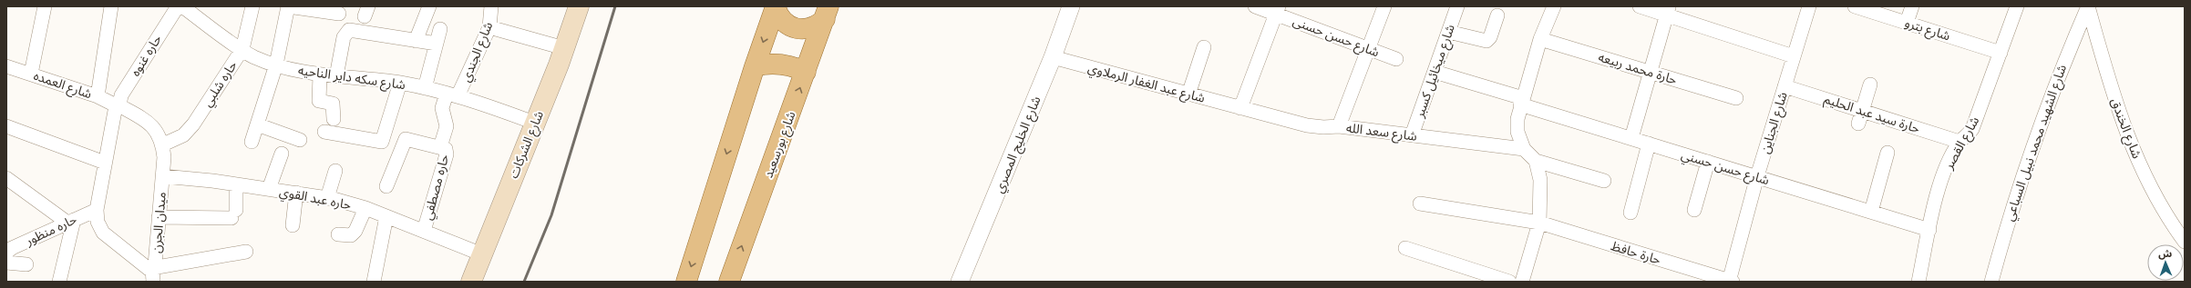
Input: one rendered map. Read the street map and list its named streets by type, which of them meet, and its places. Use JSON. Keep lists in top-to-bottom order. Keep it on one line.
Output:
{"streets":{"main road":["شارع الشركات","شارع بورسعيد"],"street":["شارع بترو","شارع حسن حسنى","شارع الجندي","حاره غنوه","حارة محمد ربيعه","شارع ميخائيل كسبر","شارع سكه داير الناحيه","شارع عبد الغفار الرملاوي","حاره شلبي","شارع العمده","حارة سيد عبد الحليم","شارع الجناين","شارع الخندق","شارع سعد الله","شارع القصر","شارع الشهيد محمد نبيل السباعي","شارع الخليج المصري","شارع حسن حسني","حاره مصطفي","حاره عبد القوي","ميدان الجرن","حاره منظور","حارة حافظ"]},"crossings":[["شارع بترو","شارع القصر"],["شارع الجندي","شارع سكه داير الناحيه"],["شارع الجندي","حاره مصطفي"],["حاره غنوه","شارع العمده"],["حاره غنوه","ميدان الجرن"],["شارع ميخائيل كسبر","شارع سعد الله"],["شارع ميخائيل كسبر","شارع حسن حسني"],["شارع سكه داير الناحيه","حاره شلبي"],["شارع سكه داير الناحيه","شارع الشركات"],["شارع عبد الغفار الرملاوي","شارع سعد الله"],["شارع عبد الغفار الرملاوي","شارع الخليج المصري"],["حاره شلبي","ميدان الجرن"],["شارع العمده","ميدان الجرن"],["حارة سيد عبد الحليم","شارع الجناين"],["حارة سيد عبد الحليم","شارع القصر"],["شارع الجناين","شارع حسن حسني"],["شارع الجناين","حارة حافظ"],["شارع الخندق","شارع الشهيد محمد نبيل السباعي"],["شارع القصر","شارع حسن حسني"],["شارع الشركات","حاره عبد القوي"],["حاره مصطفي","حاره عبد القوي"],["حاره عبد القوي","ميدان الجرن"],["ميدان الجرن","حاره منظور"]],"north":"top"}
